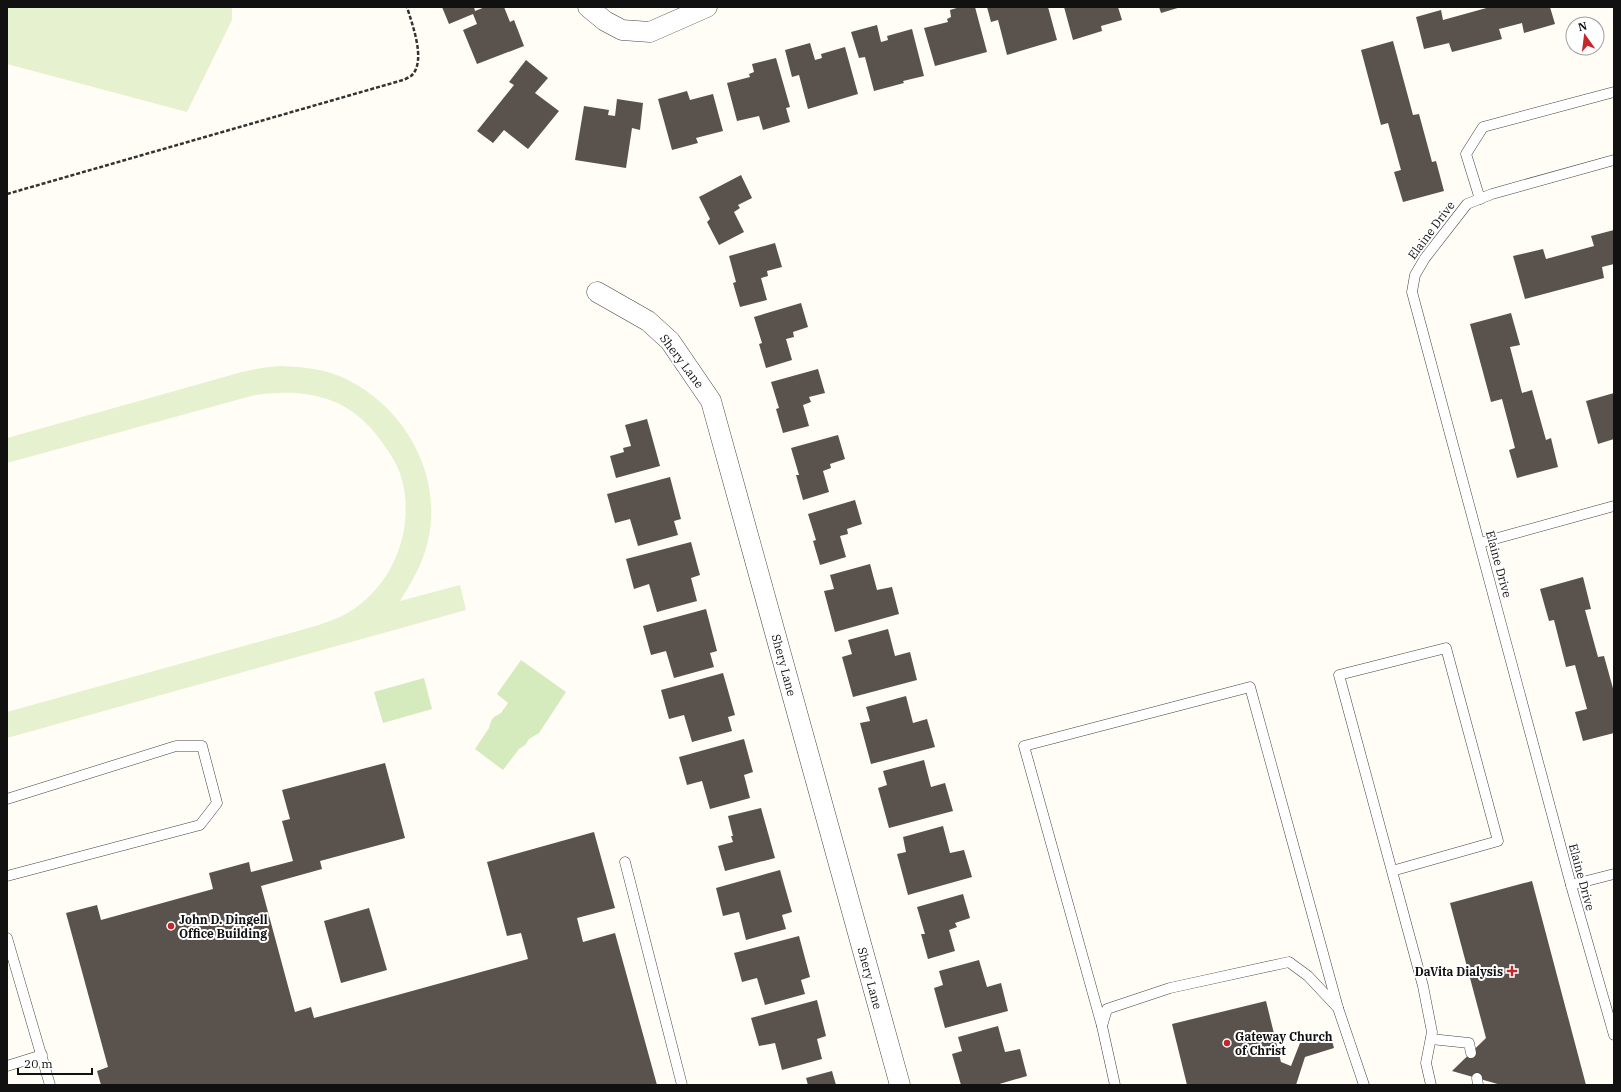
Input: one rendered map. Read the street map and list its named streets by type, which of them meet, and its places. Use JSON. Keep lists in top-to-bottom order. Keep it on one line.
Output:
{"streets":{"street":["Shery Lane"],"lane":["Elaine Drive"]},"places":{"other":["John D. Dingell Office Building","Gateway Church of Christ"],"health":["DaVita Dialysis"]},"scale_bar":"20 m","north":"top"}
